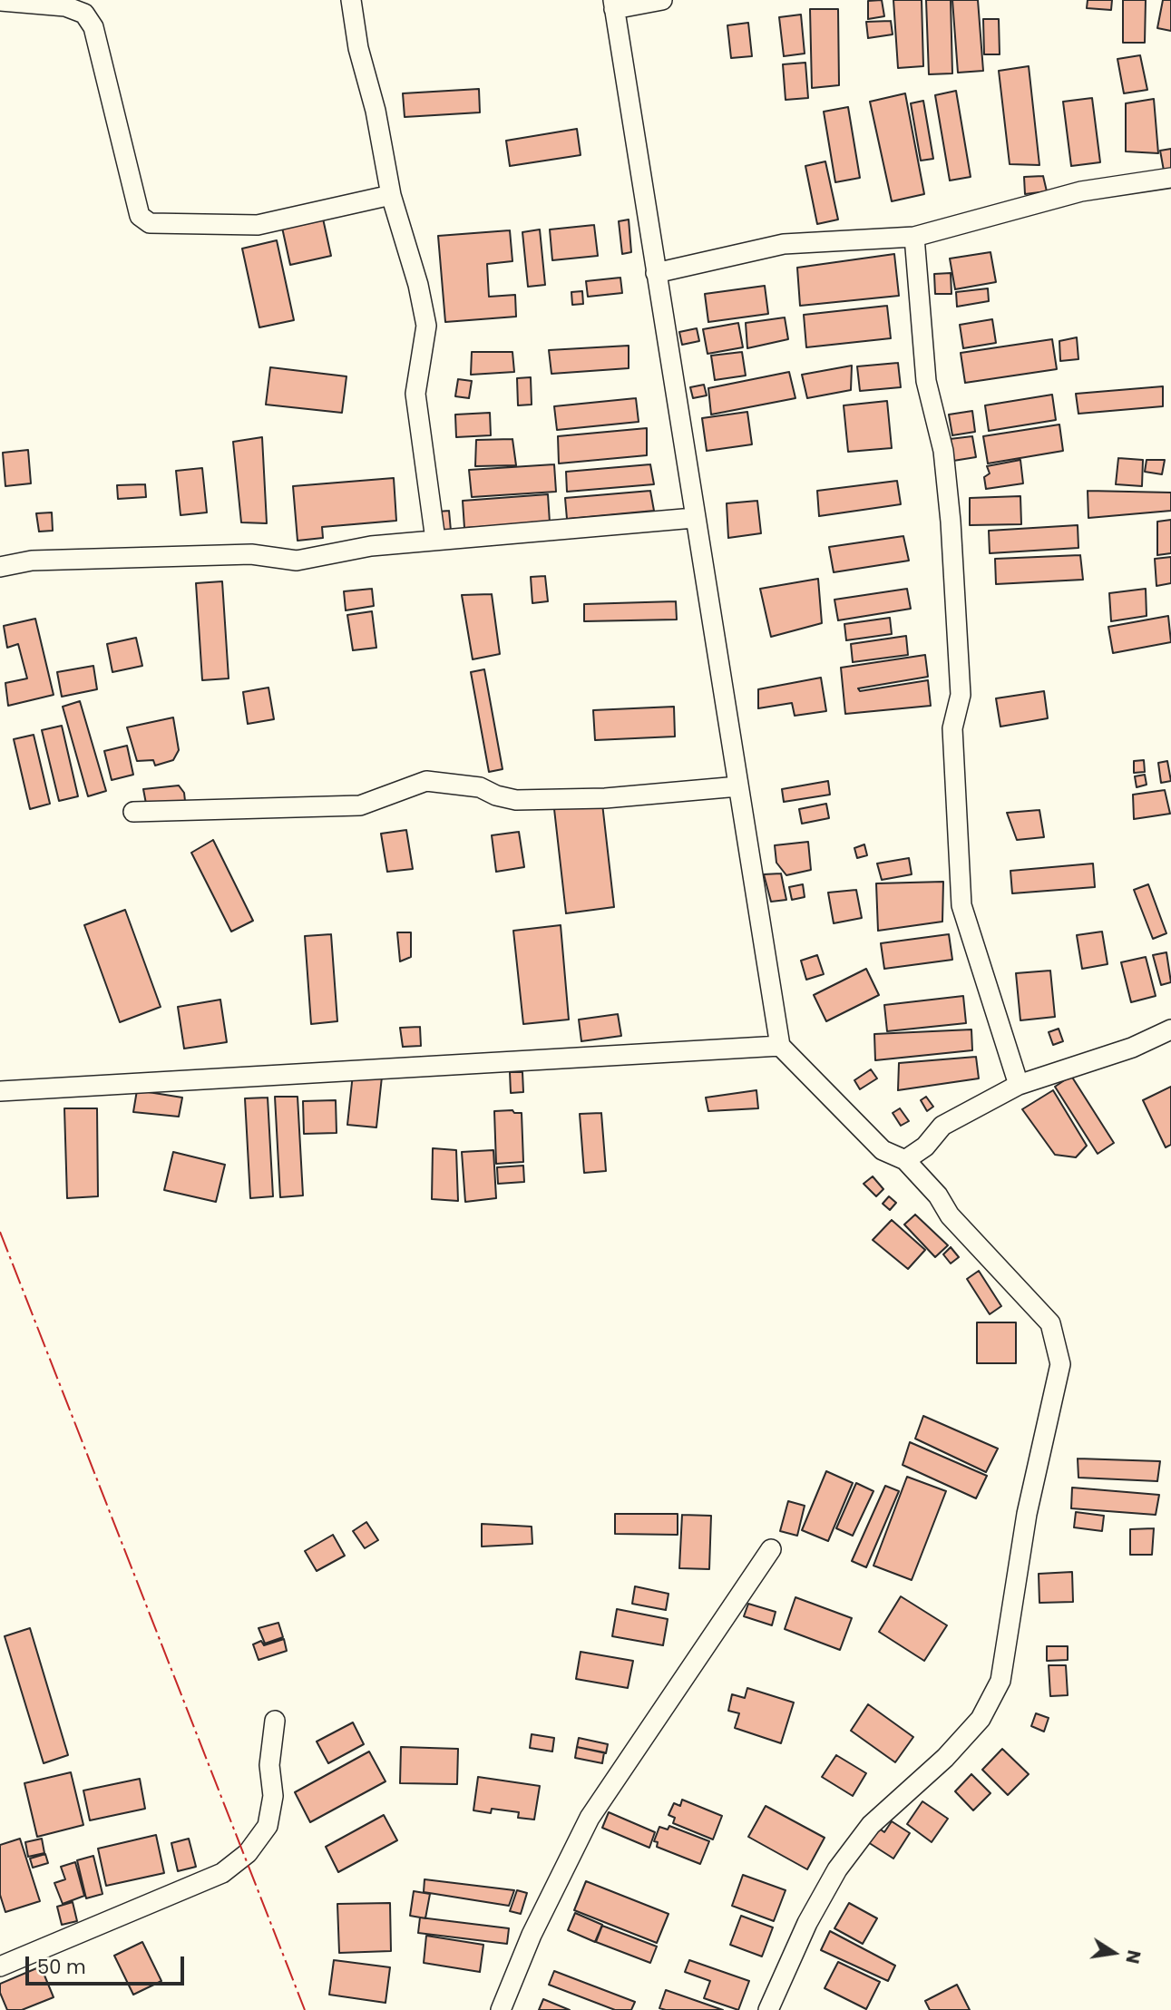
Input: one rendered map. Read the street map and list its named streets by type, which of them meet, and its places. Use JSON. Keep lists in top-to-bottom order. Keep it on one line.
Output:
{"scale_bar":"50 m","north":"right"}
